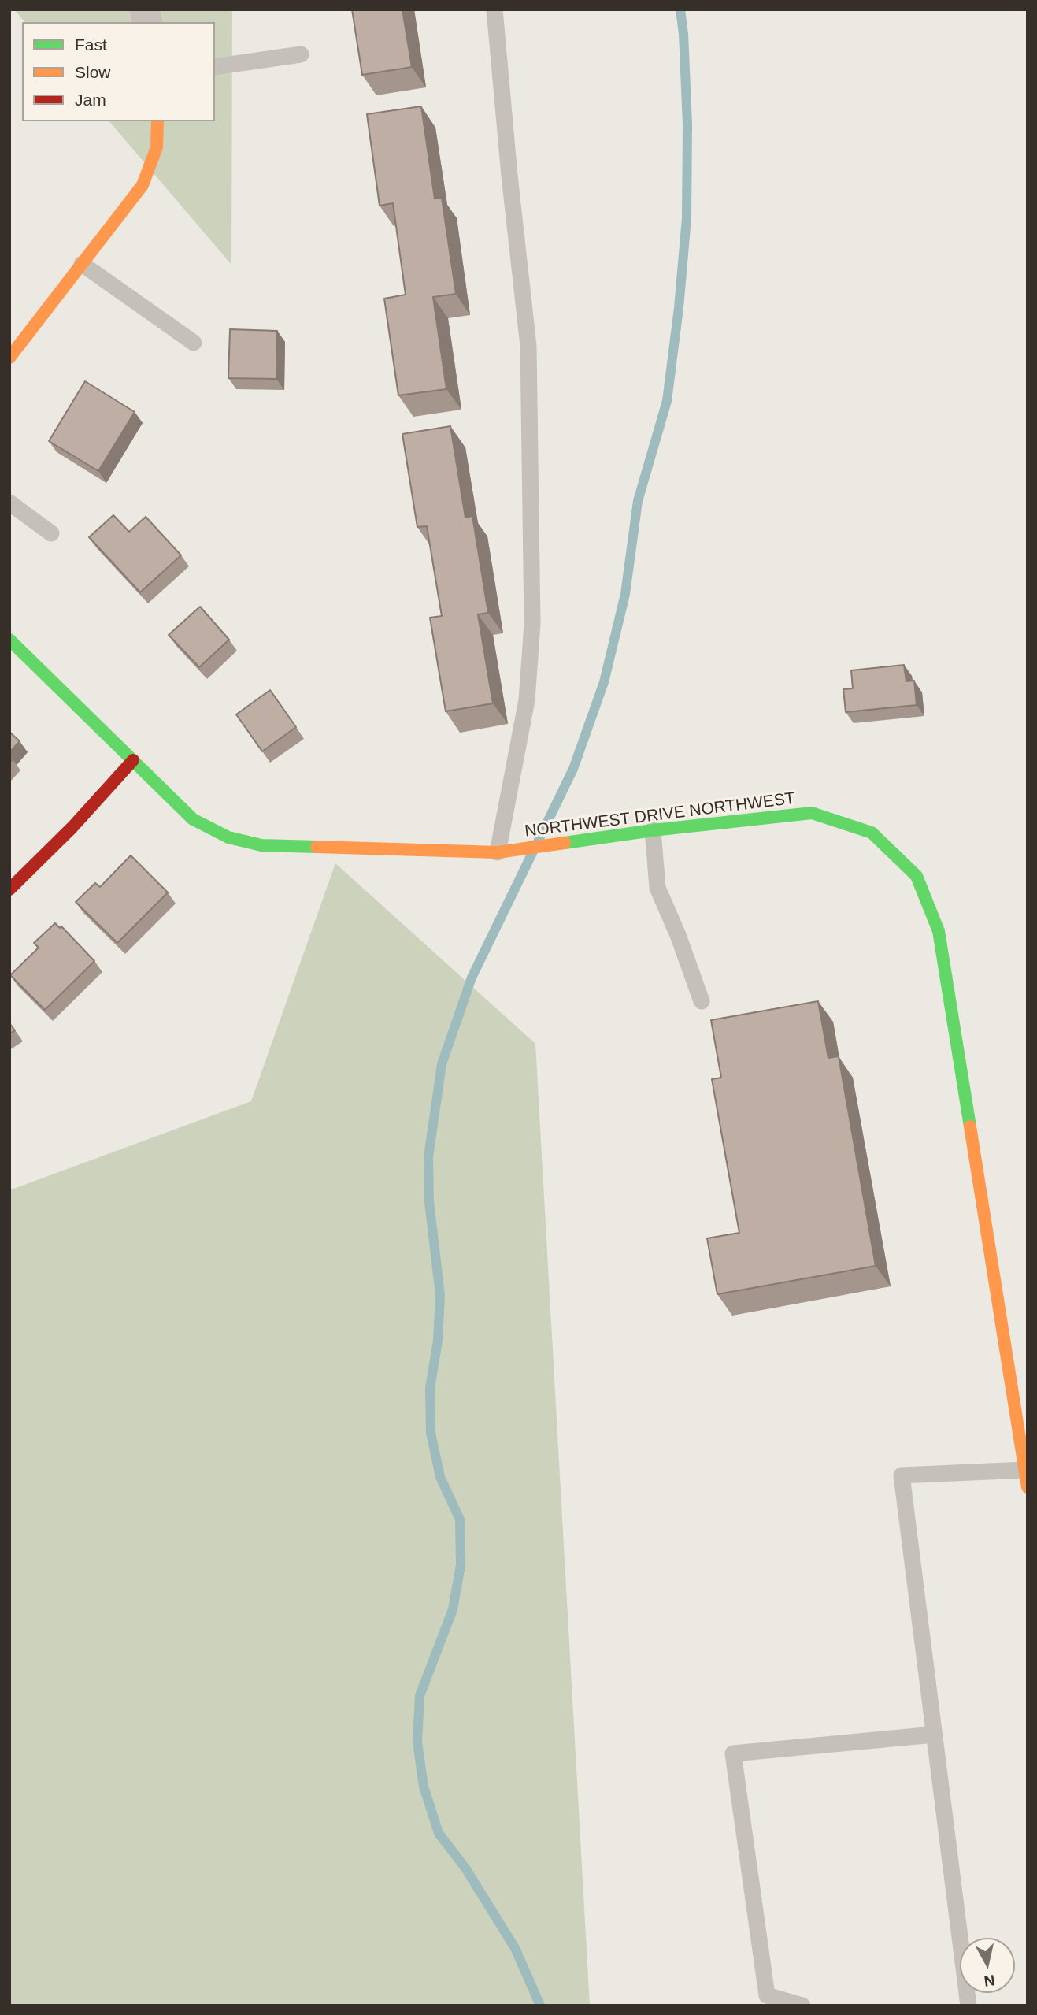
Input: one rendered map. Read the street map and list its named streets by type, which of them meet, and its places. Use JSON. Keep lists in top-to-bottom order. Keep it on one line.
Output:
{"streets":{"street":["NORTHWEST DRIVE NORTHWEST"]},"legend":["Fast","Slow","Jam"],"north":"bottom"}
